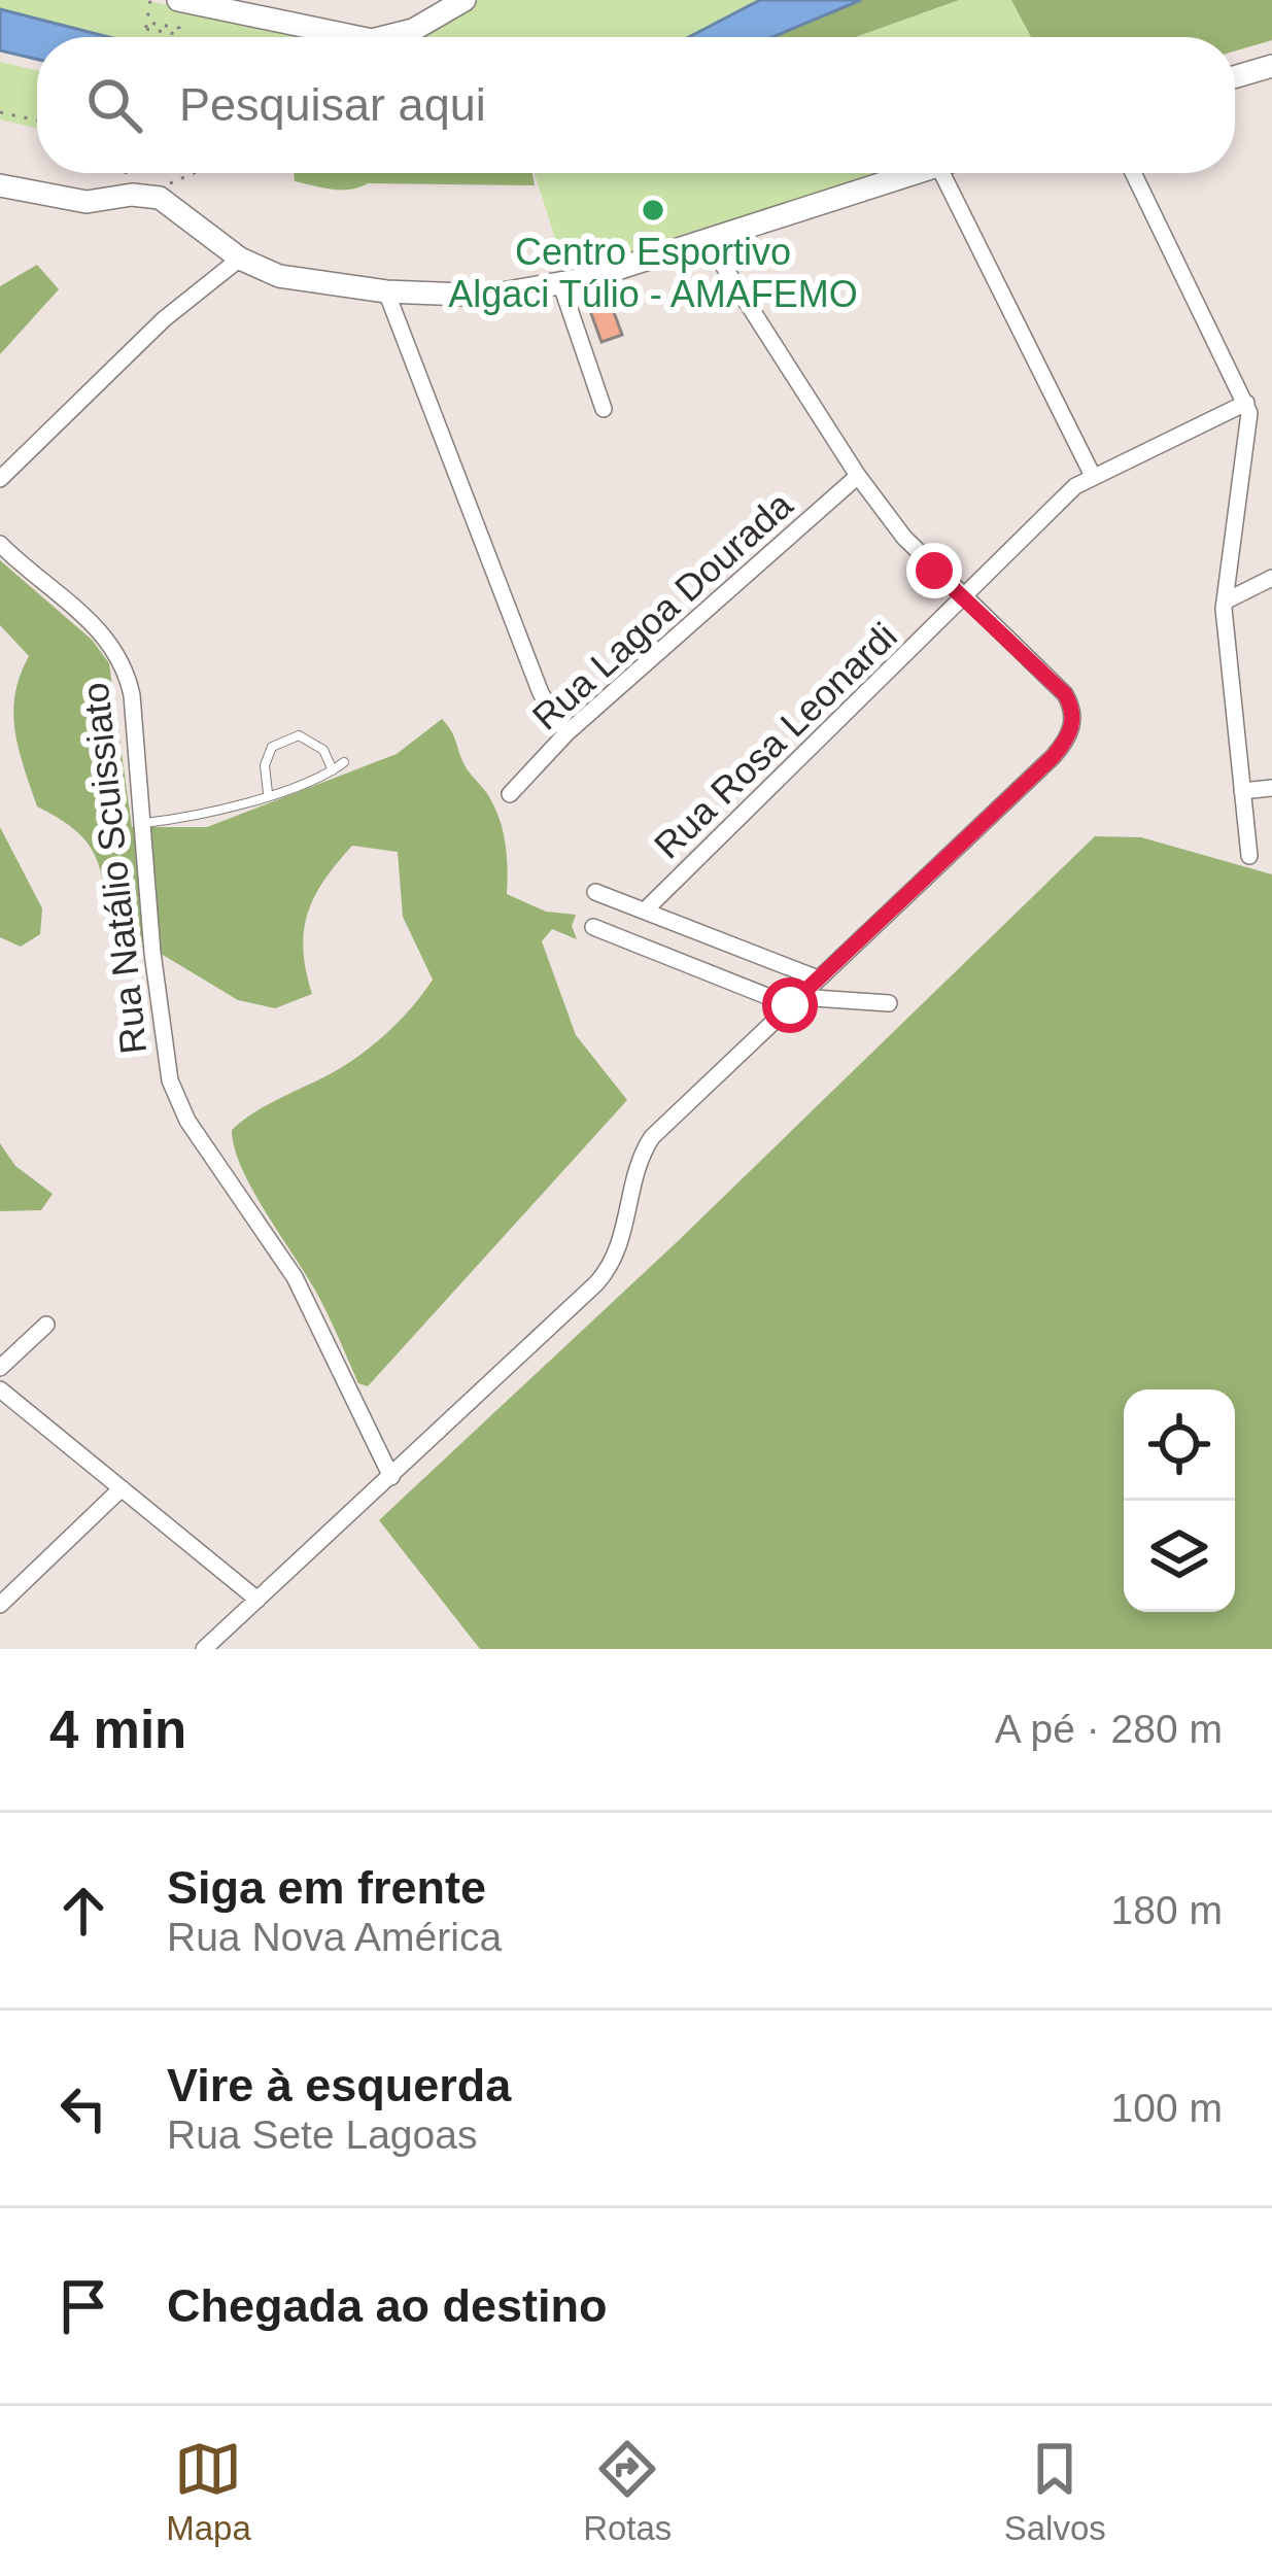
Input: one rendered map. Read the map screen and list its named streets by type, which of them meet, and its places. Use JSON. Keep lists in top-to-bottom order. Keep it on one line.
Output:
{"streets":{"street":["Rua Lagoa Dourada","Rua Rosa Leonardi","Rua Natálio Scuissiato"]},"places":["Centro Esportivo Algaci Túlio - AMAFEMO"],"page":{"search":"Pesquisar aqui","heading":["4 min","A pé · 280 m"],"list":[["Siga em frente","Rua Nova América","180 m"],["Vire à esquerda","Rua Sete Lagoas","100 m"],"Chegada ao destino"],"nav":["Mapa","Rotas","Salvos"]}}
